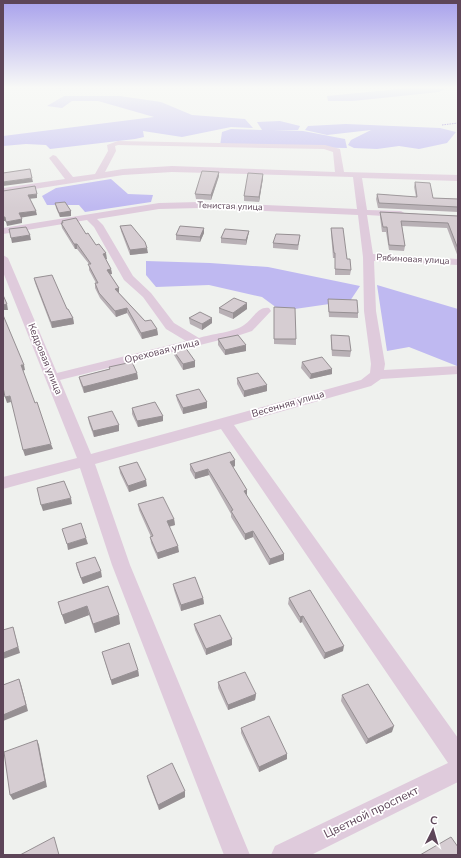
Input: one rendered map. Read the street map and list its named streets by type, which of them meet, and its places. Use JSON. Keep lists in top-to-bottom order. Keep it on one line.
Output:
{"streets":{"street":["Тенистая улица","Рябиновая улица","Ореховая улица","Кедровая улица","Весенняя улица","Цветной проспект"]},"crossings":[["Ореховая улица","Кедровая улица"],["Кедровая улица","Весенняя улица"]],"north":"top"}
